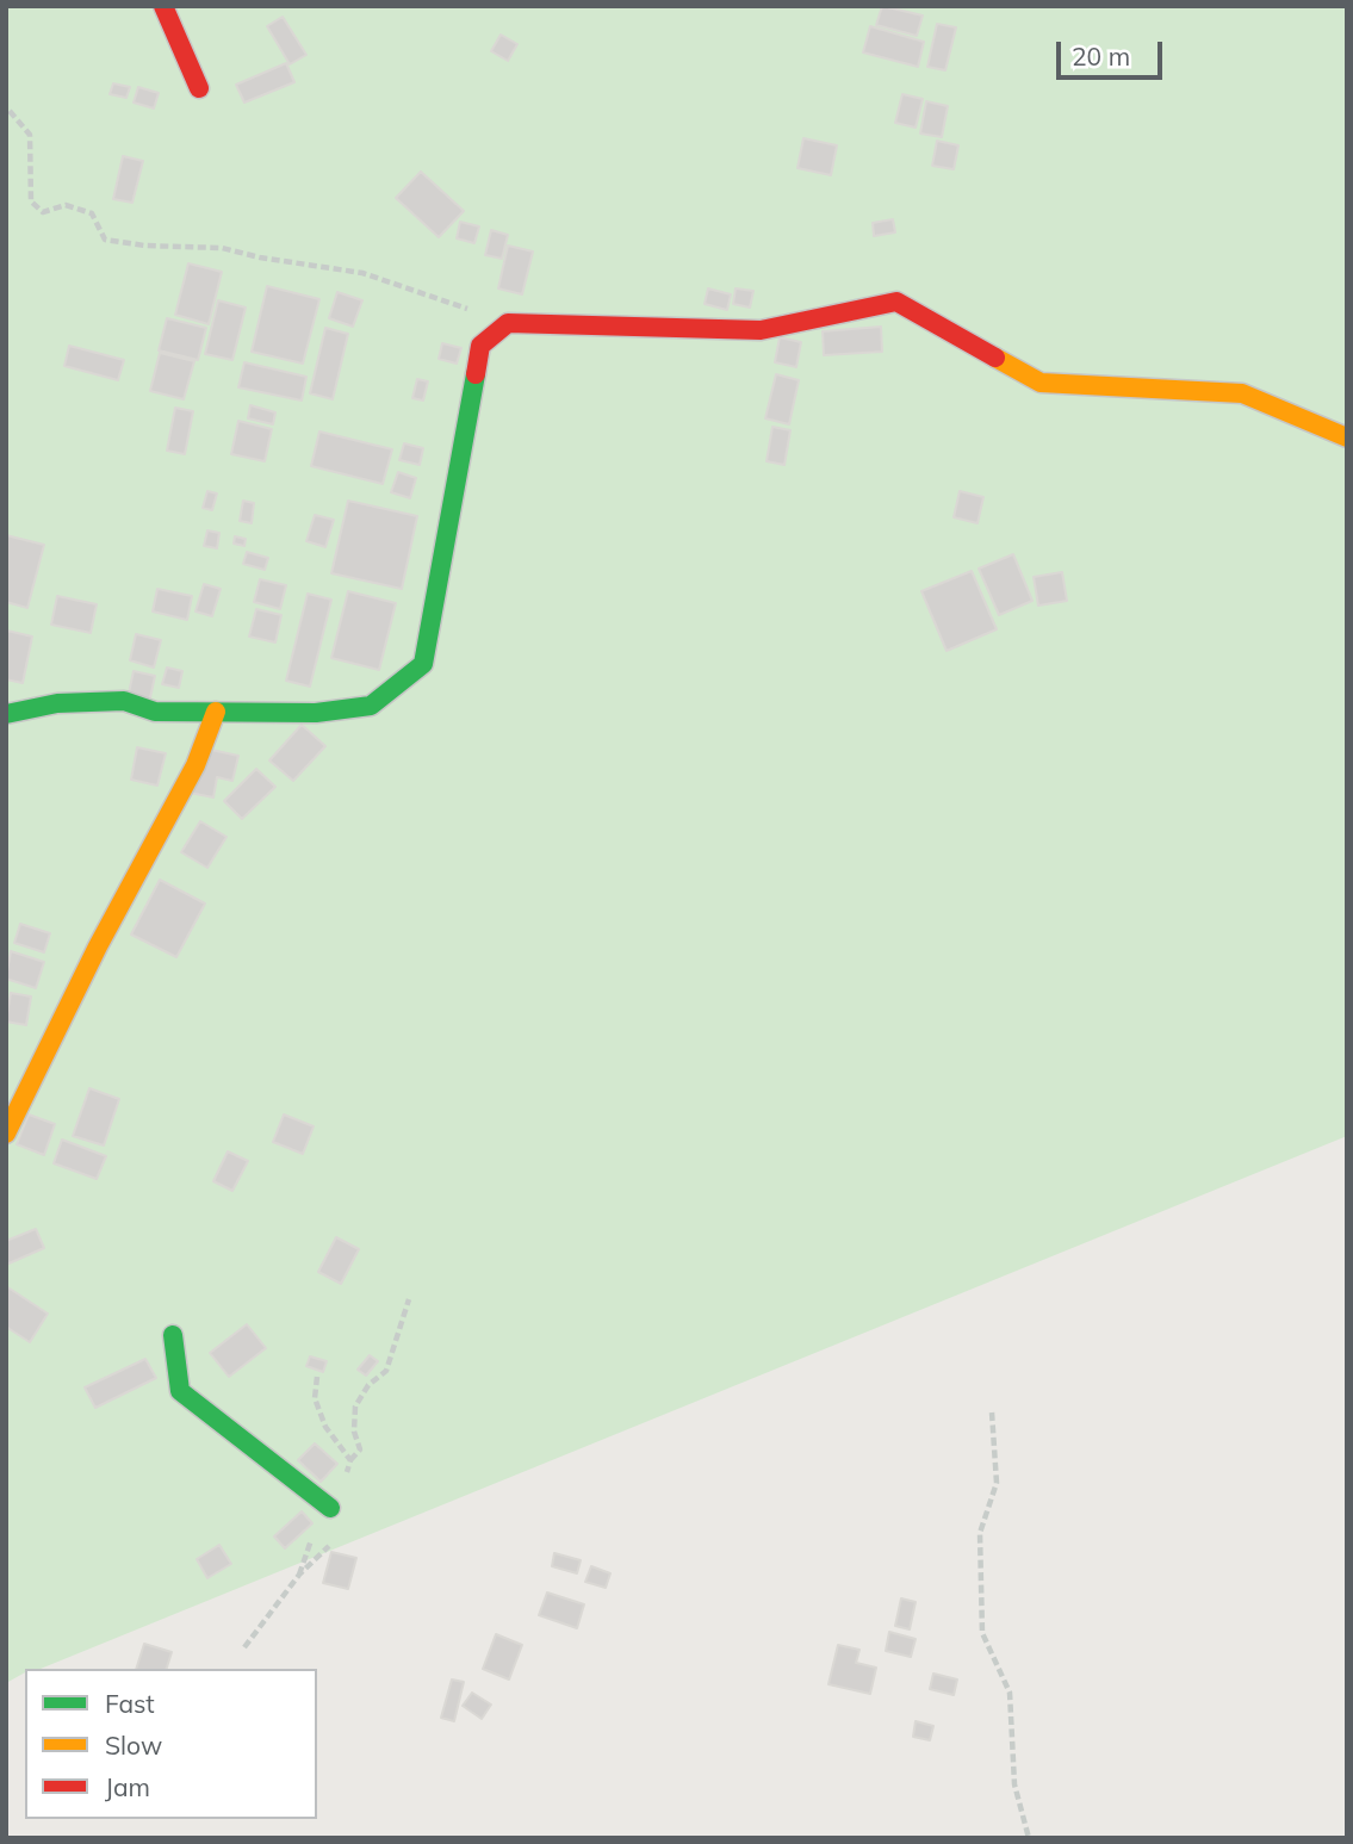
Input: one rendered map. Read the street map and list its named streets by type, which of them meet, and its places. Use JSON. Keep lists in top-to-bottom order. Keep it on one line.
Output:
{"legend":["Fast","Slow","Jam"],"scale_bar":"20 m"}
